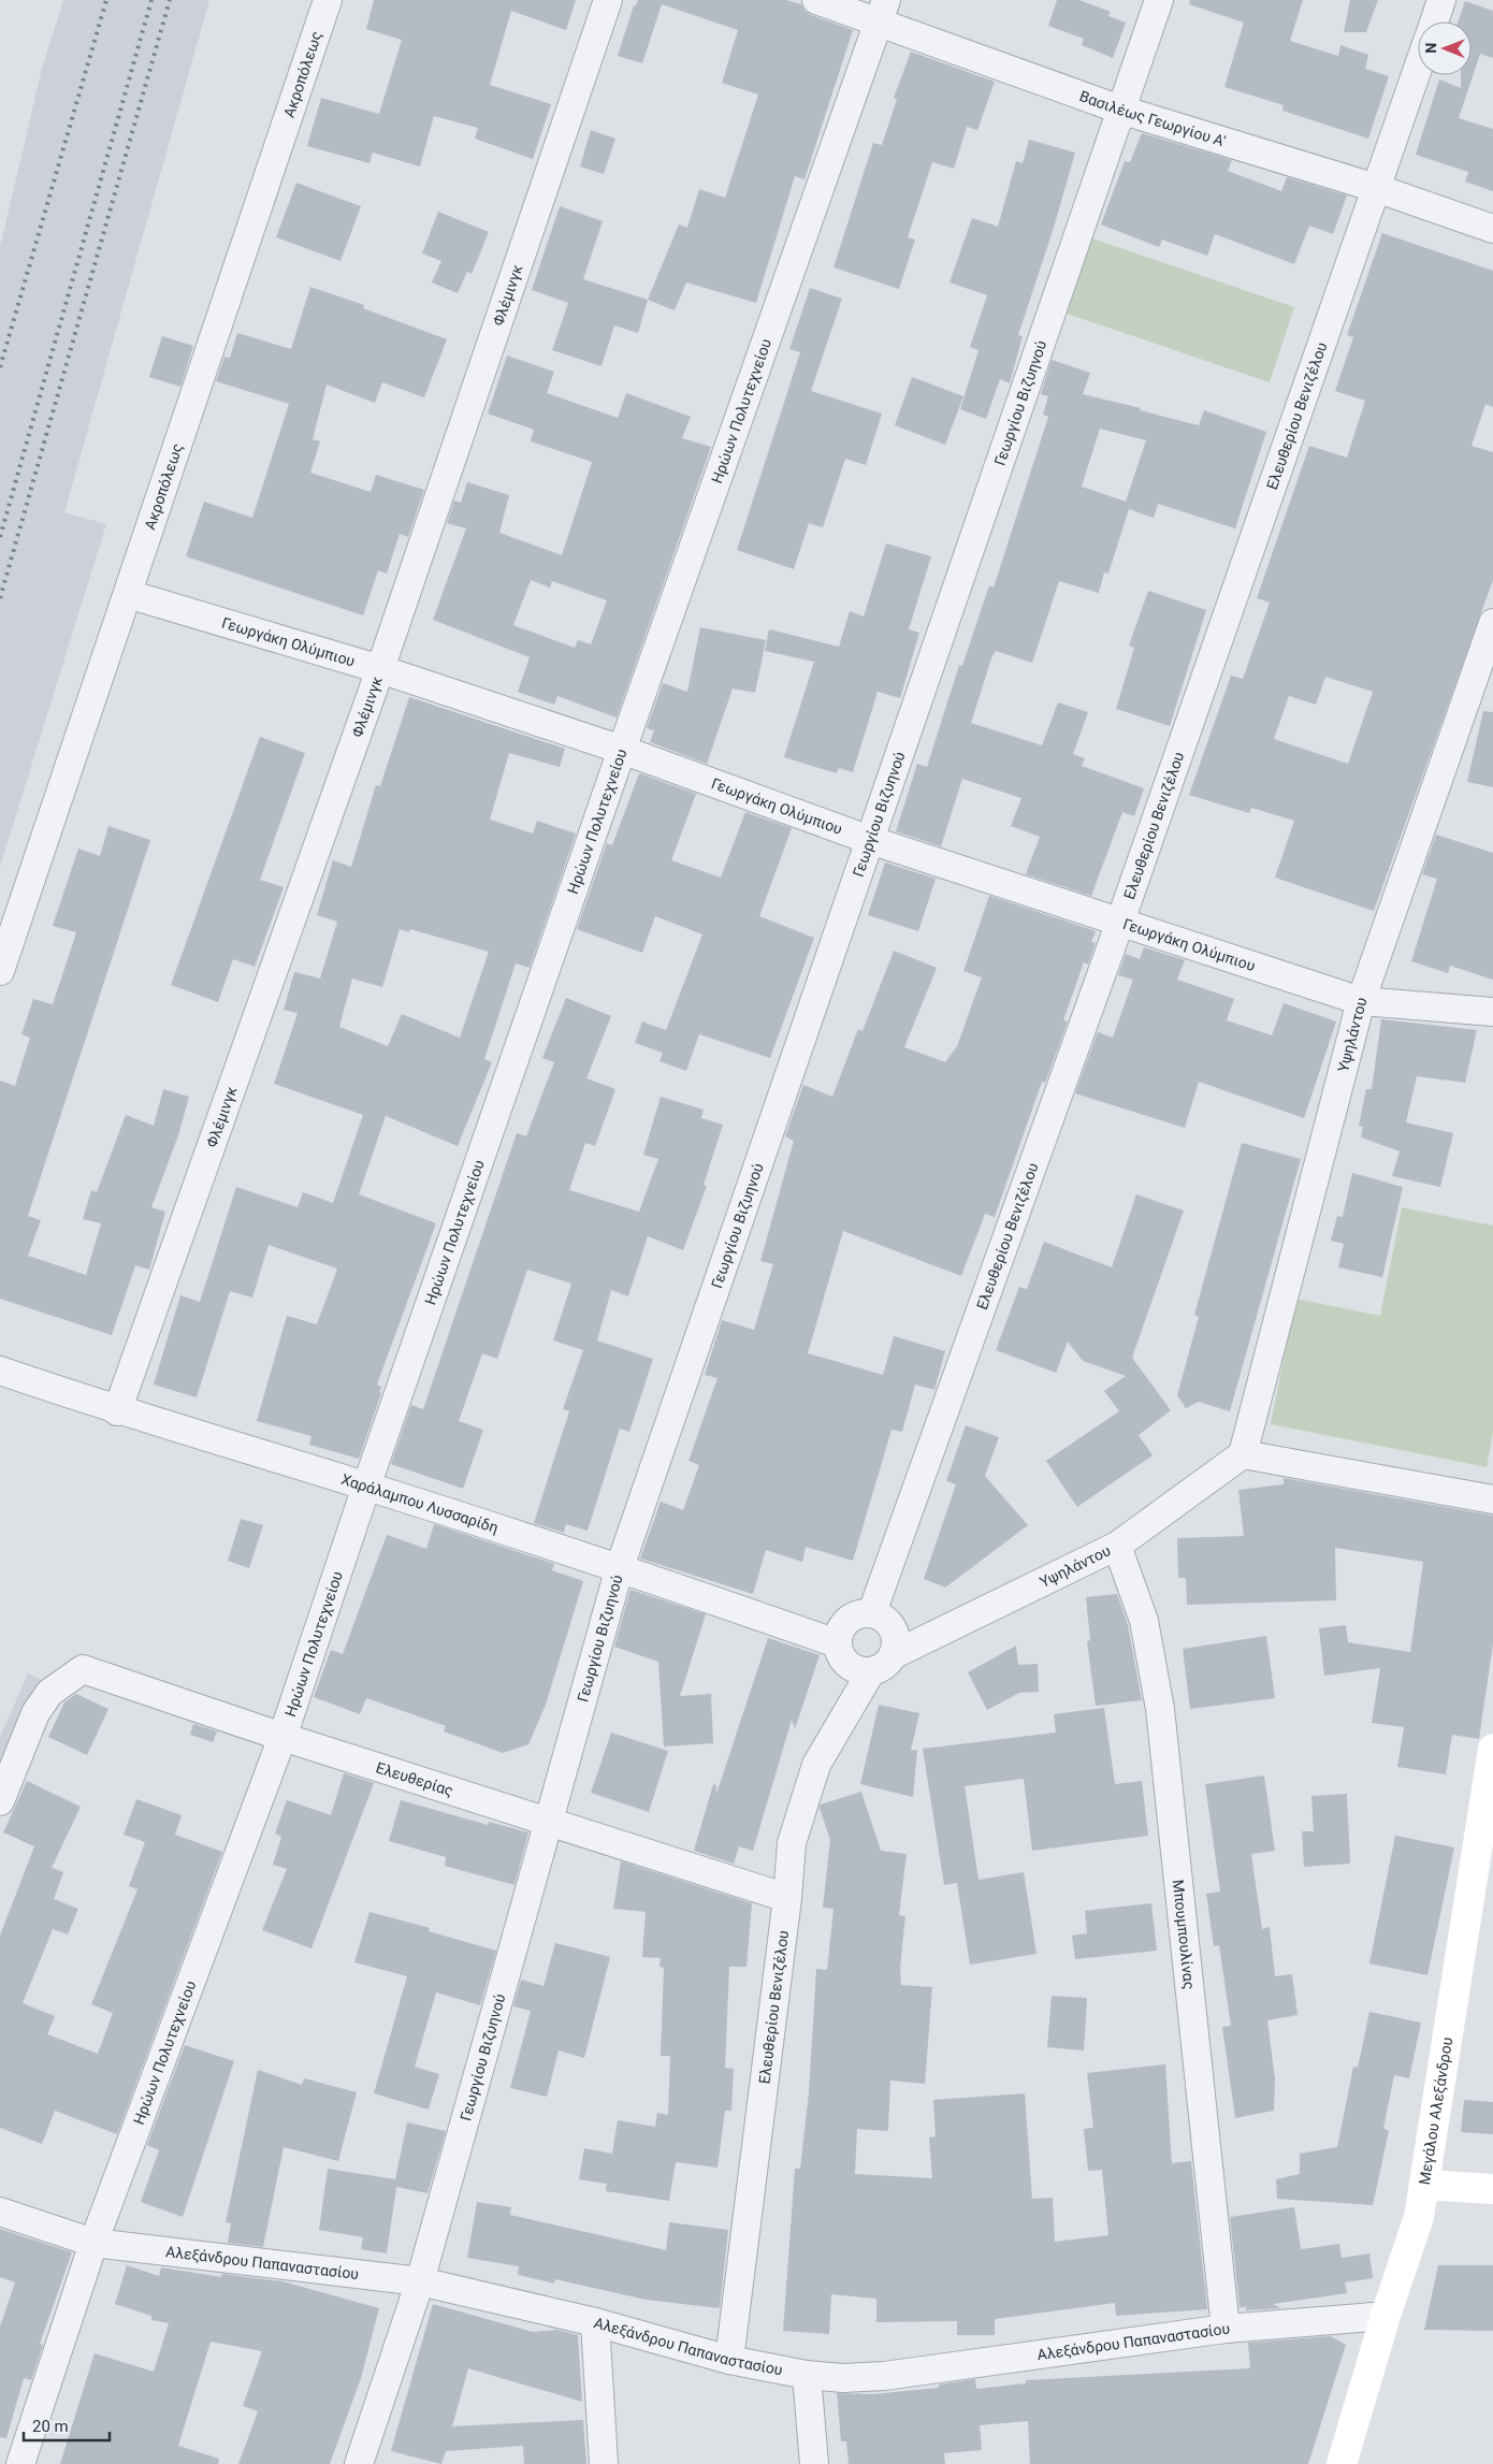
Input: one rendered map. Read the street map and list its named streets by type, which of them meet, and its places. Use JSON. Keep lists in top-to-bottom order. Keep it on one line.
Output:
{"streets":{"street":["Ακροπόλεως","Βασιλέως Γεωργίου Α'","Φλέμινγκ","Γεωργίου Βιζυηνού","Ηρώων Πολυτεχνείου","Ελευθερίου Βενιζέλου","Γεωργάκη Ολύμπιου","Υψηλάντου","Χαράλαμπου Λυσσαρίδη","Ελευθερίας","Μπουμπουλίνας","Μεγάλου Αλεξάνδρου","Αλεξάνδρου Παπαναστασίου"]},"crossings":[["Ακροπόλεως","Γεωργάκη Ολύμπιου"],["Βασιλέως Γεωργίου Α'","Γεωργίου Βιζυηνού"],["Βασιλέως Γεωργίου Α'","Ηρώων Πολυτεχνείου"],["Βασιλέως Γεωργίου Α'","Ελευθερίου Βενιζέλου"],["Φλέμινγκ","Γεωργάκη Ολύμπιου"],["Φλέμινγκ","Χαράλαμπου Λυσσαρίδη"],["Γεωργίου Βιζυηνού","Γεωργάκη Ολύμπιου"],["Γεωργίου Βιζυηνού","Χαράλαμπου Λυσσαρίδη"],["Γεωργίου Βιζυηνού","Ελευθερίας"],["Γεωργίου Βιζυηνού","Αλεξάνδρου Παπαναστασίου"],["Ηρώων Πολυτεχνείου","Γεωργάκη Ολύμπιου"],["Ηρώων Πολυτεχνείου","Χαράλαμπου Λυσσαρίδη"],["Ηρώων Πολυτεχνείου","Ελευθερίας"],["Ηρώων Πολυτεχνείου","Αλεξάνδρου Παπαναστασίου"],["Ελευθερίου Βενιζέλου","Γεωργάκη Ολύμπιου"],["Ελευθερίου Βενιζέλου","Υψηλάντου"],["Ελευθερίου Βενιζέλου","Χαράλαμπου Λυσσαρίδη"],["Ελευθερίου Βενιζέλου","Ελευθερίας"],["Ελευθερίου Βενιζέλου","Αλεξάνδρου Παπαναστασίου"],["Γεωργάκη Ολύμπιου","Υψηλάντου"],["Υψηλάντου","Χαράλαμπου Λυσσαρίδη"],["Υψηλάντου","Μπουμπουλίνας"],["Μπουμπουλίνας","Αλεξάνδρου Παπαναστασίου"],["Μεγάλου Αλεξάνδρου","Αλεξάνδρου Παπαναστασίου"]],"scale_bar":"20 m","north":"left"}
